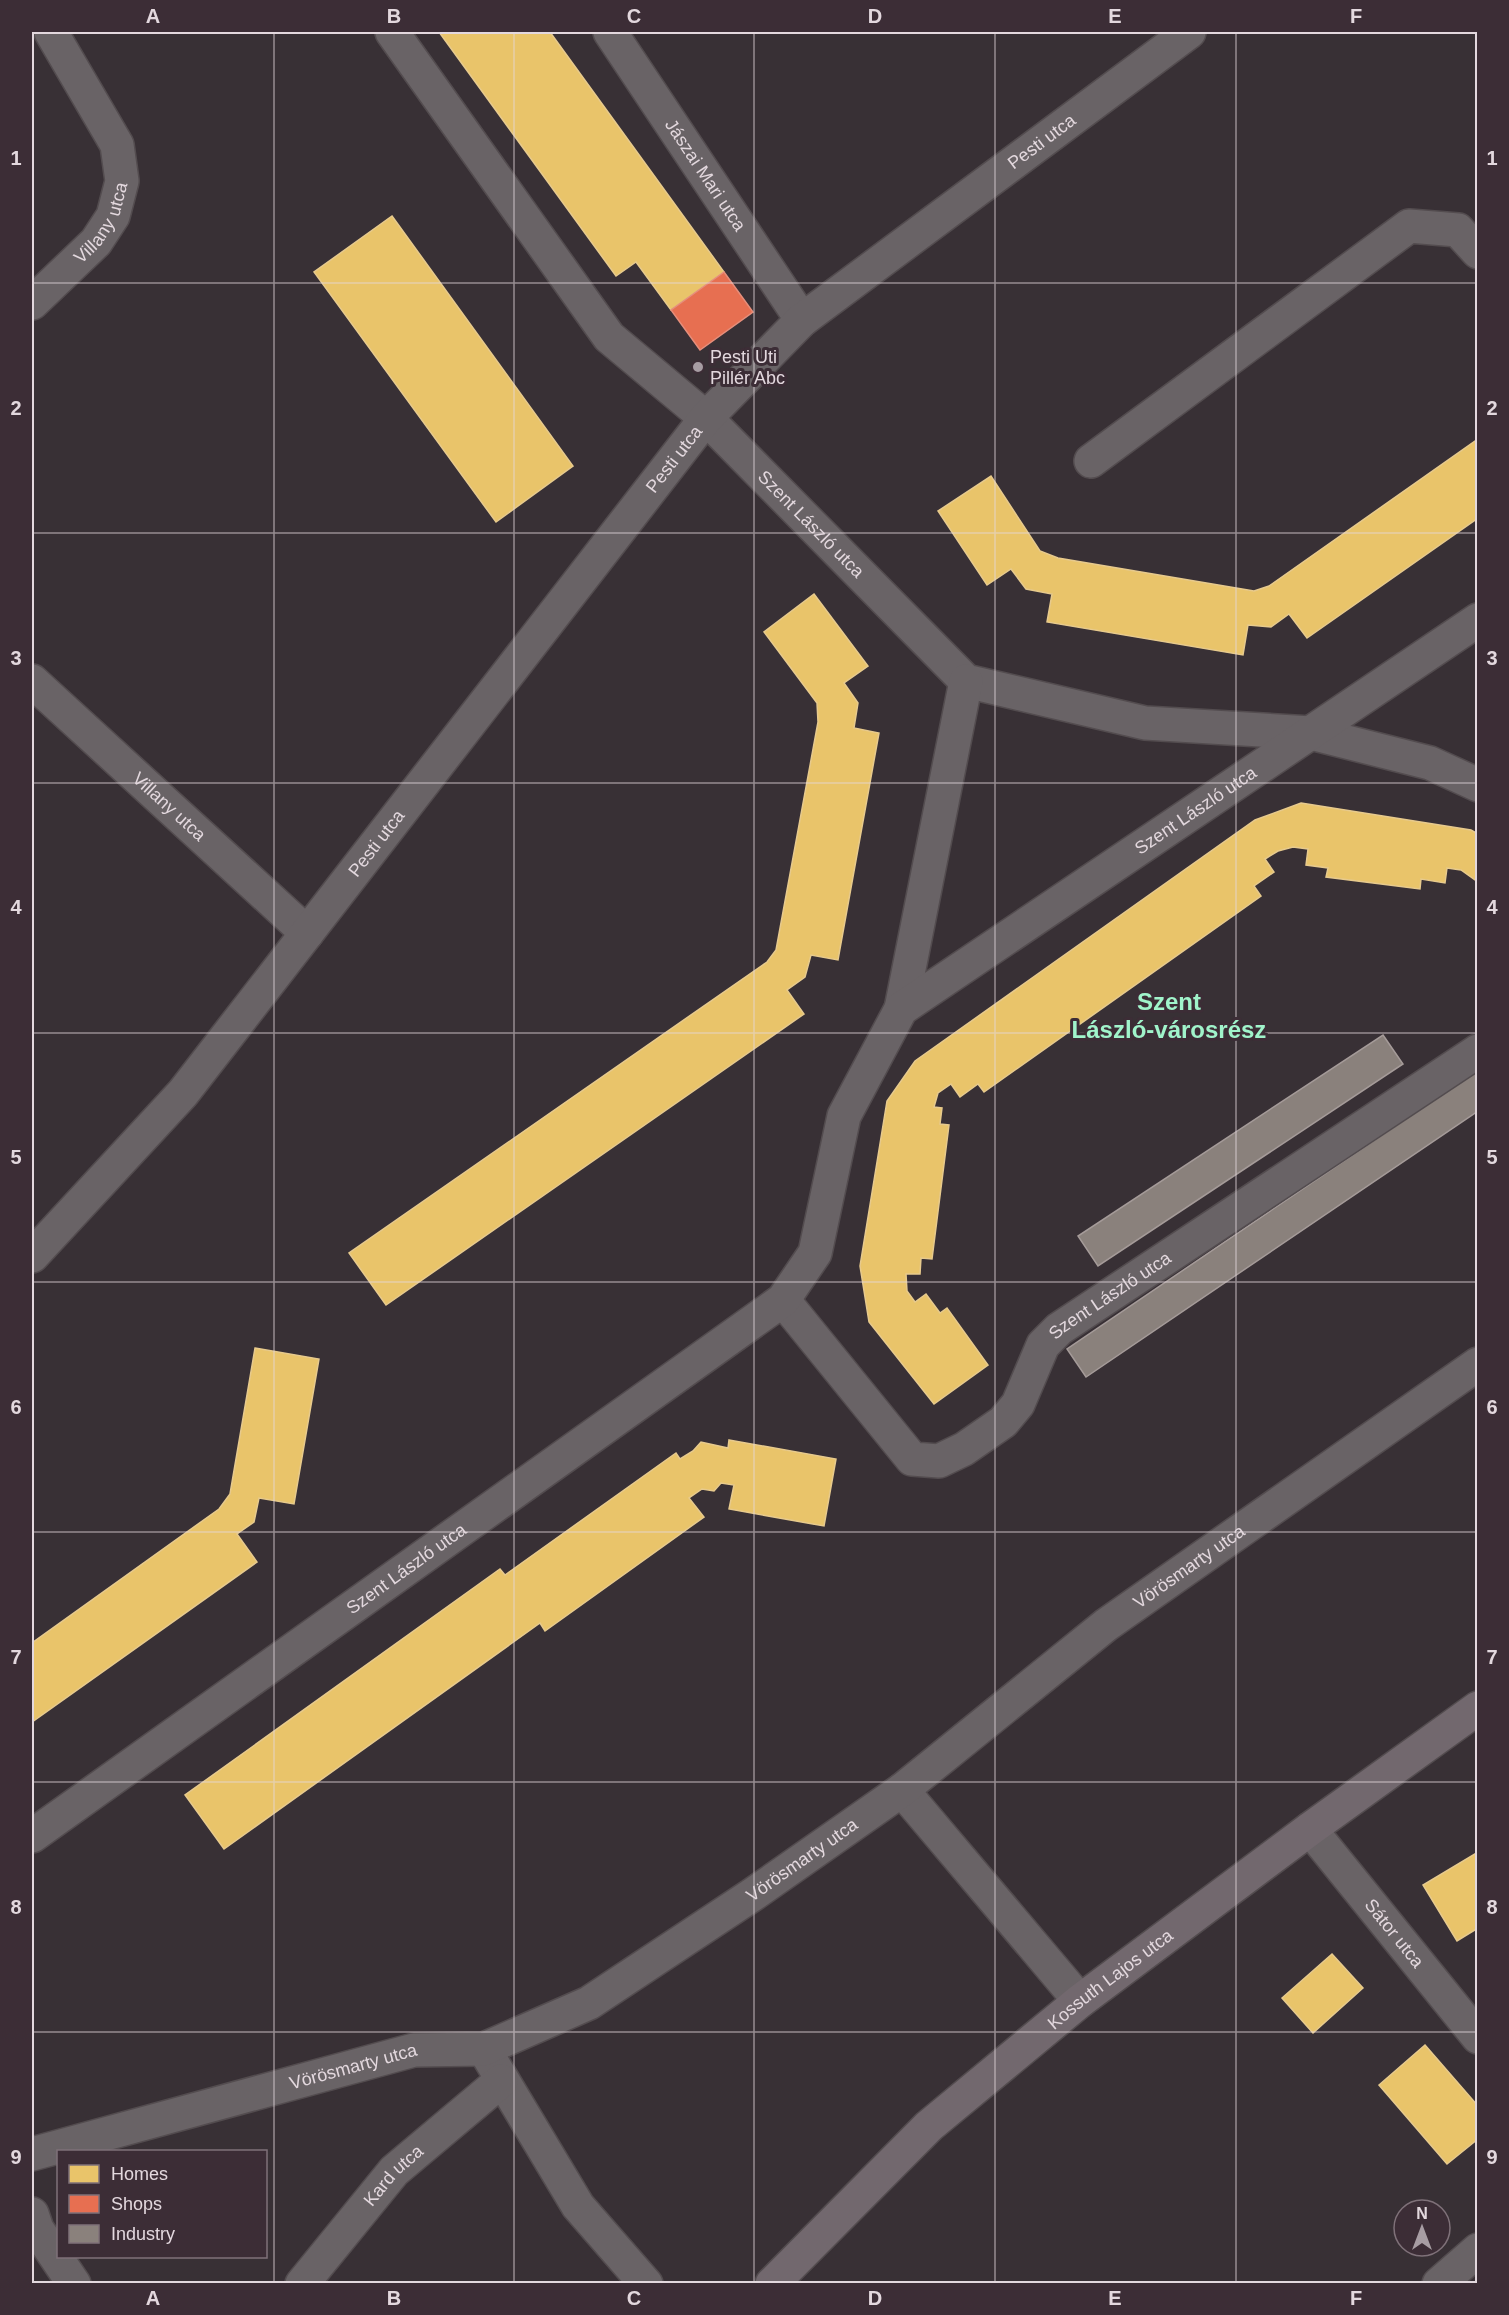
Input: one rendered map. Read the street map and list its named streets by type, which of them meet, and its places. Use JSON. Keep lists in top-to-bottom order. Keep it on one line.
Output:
{"streets":{"street":["Pesti utca","Jászai Mari utca","Villany utca","Szent László utca","Vörösmarty utca","Sátor utca","Kossuth Lajos utca","Kard utca"]},"crossings":[["Pesti utca","Jászai Mari utca"],["Pesti utca","Villany utca"],["Pesti utca","Szent László utca"],["Sátor utca","Kossuth Lajos utca"]],"districts":["Szent László-városrész"],"places":["Pesti Uti Pillér Abc"],"legend":["Homes","Shops","Industry"],"north":"top","grid":{"columns":["A","B","C","D","E","F"],"rows":["1","2","3","4","5","6","7","8","9"]}}
